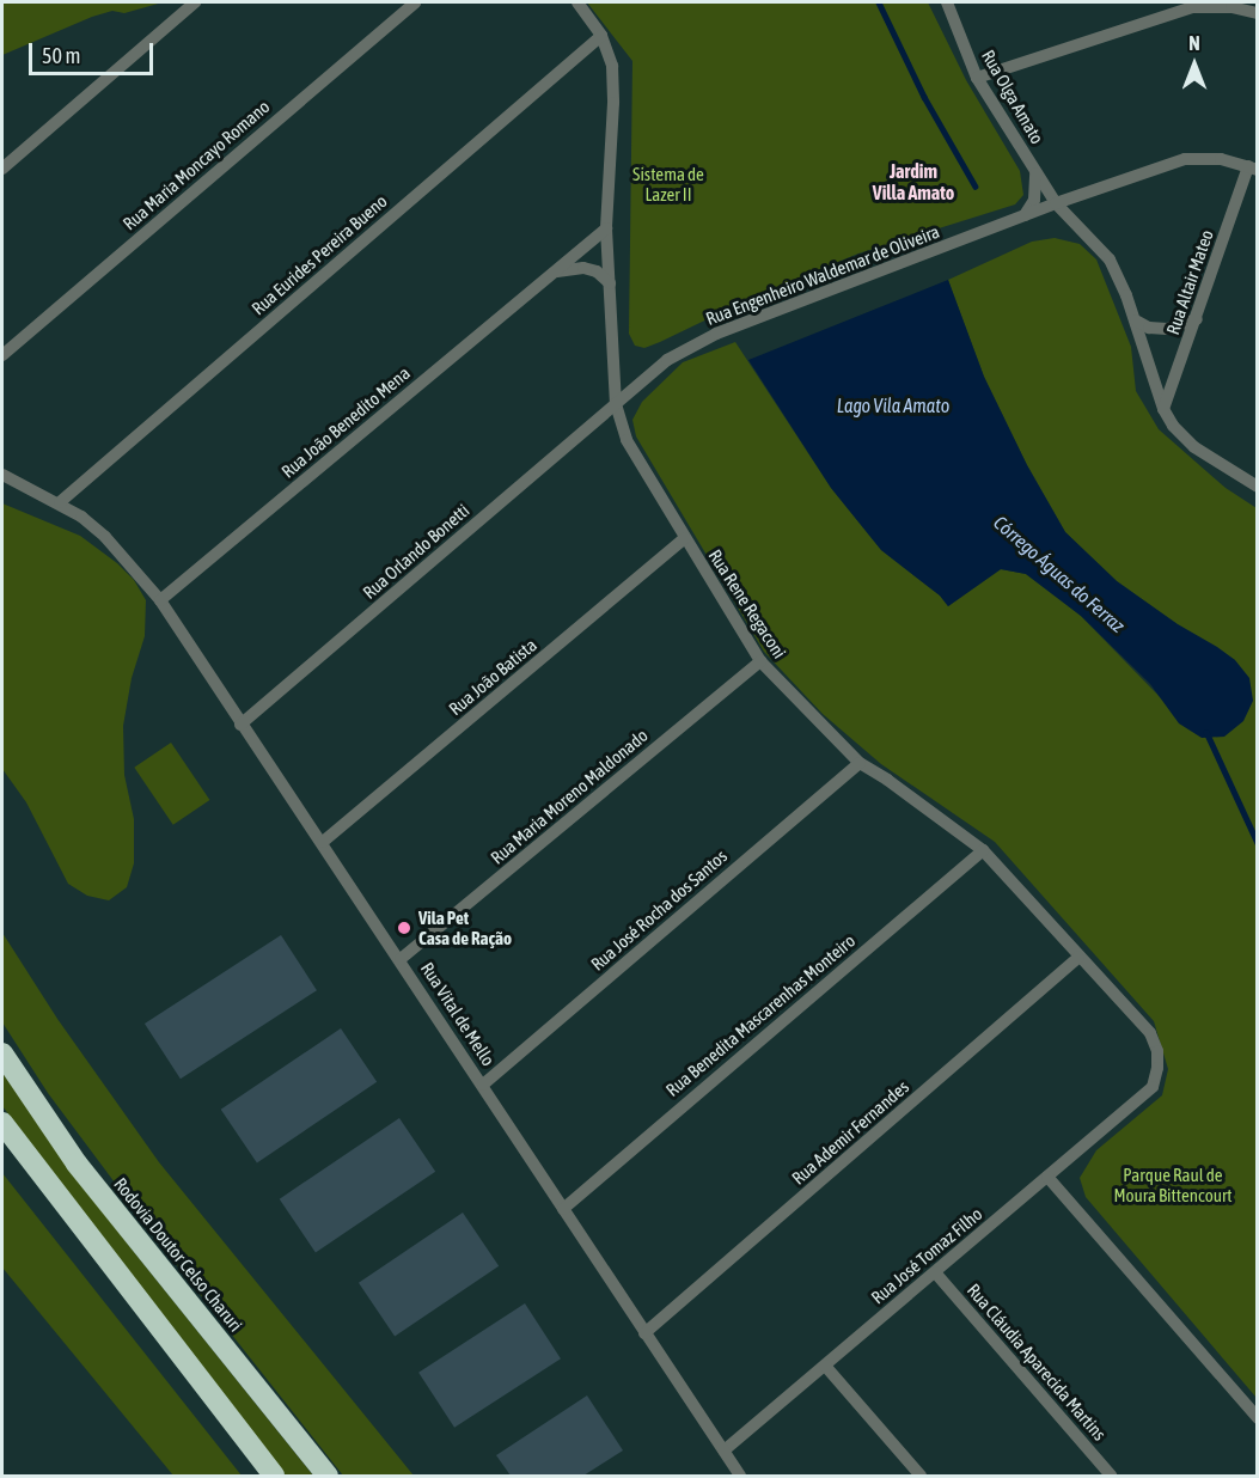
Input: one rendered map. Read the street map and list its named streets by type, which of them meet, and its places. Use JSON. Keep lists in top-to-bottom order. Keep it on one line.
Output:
{"streets":{"highway":["Rodovia Doutor Celso Charuri"],"street":["Rua Olga Amato","Rua Maria Moncayo Romano","Rua Eurides Pereira Bueno","Rua Engenheiro Waldemar de Oliveira","Rua Altair Mateo","Rua João Benedito Mena","Rua Orlando Bonetti","Rua Rene Regaconi","Rua João Batista","Rua Maria Moreno Maldonado","Rua José Rocha dos Santos","Rua Vital de Mello","Rua Benedita Mascarenhas Monteiro","Rua Ademir Fernandes","Rua José Tomaz Filho","Rua Cláudia Aparecida Martins"]},"crossings":[["Rua Olga Amato","Rua Engenheiro Waldemar de Oliveira"],["Rua Olga Amato","Rua Altair Mateo"],["Rua Eurides Pereira Bueno","Rua Rene Regaconi"],["Rua Eurides Pereira Bueno","Rua Vital de Mello"],["Rua Engenheiro Waldemar de Oliveira","Rua Altair Mateo"],["Rua Engenheiro Waldemar de Oliveira","Rua Orlando Bonetti"],["Rua Engenheiro Waldemar de Oliveira","Rua Rene Regaconi"],["Rua João Benedito Mena","Rua Rene Regaconi"],["Rua João Benedito Mena","Rua Vital de Mello"],["Rua Orlando Bonetti","Rua Rene Regaconi"],["Rua Orlando Bonetti","Rua Vital de Mello"],["Rua Rene Regaconi","Rua João Batista"],["Rua Rene Regaconi","Rua Maria Moreno Maldonado"],["Rua Rene Regaconi","Rua José Rocha dos Santos"],["Rua Rene Regaconi","Rua Benedita Mascarenhas Monteiro"],["Rua Rene Regaconi","Rua Ademir Fernandes"],["Rua Rene Regaconi","Rua José Tomaz Filho"],["Rua João Batista","Rua Vital de Mello"],["Rua Maria Moreno Maldonado","Rua Vital de Mello"],["Rua José Rocha dos Santos","Rua Vital de Mello"],["Rua Vital de Mello","Rua Benedita Mascarenhas Monteiro"],["Rua Vital de Mello","Rua Ademir Fernandes"],["Rua Vital de Mello","Rua José Tomaz Filho"],["Rua José Tomaz Filho","Rua Cláudia Aparecida Martins"]],"districts":["Jardim Villa Amato"],"water":["Lago Vila Amato","Córrego Águas do Ferraz"],"parks":["Sistema de Lazer II","Parque Raul de Moura Bittencourt"],"places":["Vila Pet Casa de Ração"],"scale_bar":"50 m","north":"top"}
